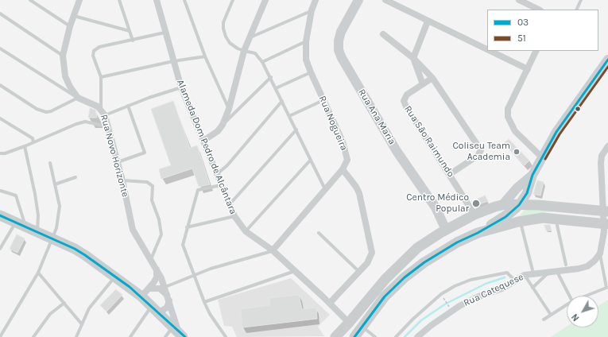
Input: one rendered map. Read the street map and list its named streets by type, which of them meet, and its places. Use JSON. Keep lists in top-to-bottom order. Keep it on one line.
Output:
{"streets":{"street":["Rua Ana Maria","Rua Nogueira","Rua São Raimundo","Alameda Dom Pedro de Alcântara","Rua Novo Horizonte","Rua Catequese"]},"places":["Coliseu Team Academia","Centro Médico Popular"],"lines":["transit line 03","transit line 51"],"legend":["03","51"],"north":"bottom left"}
